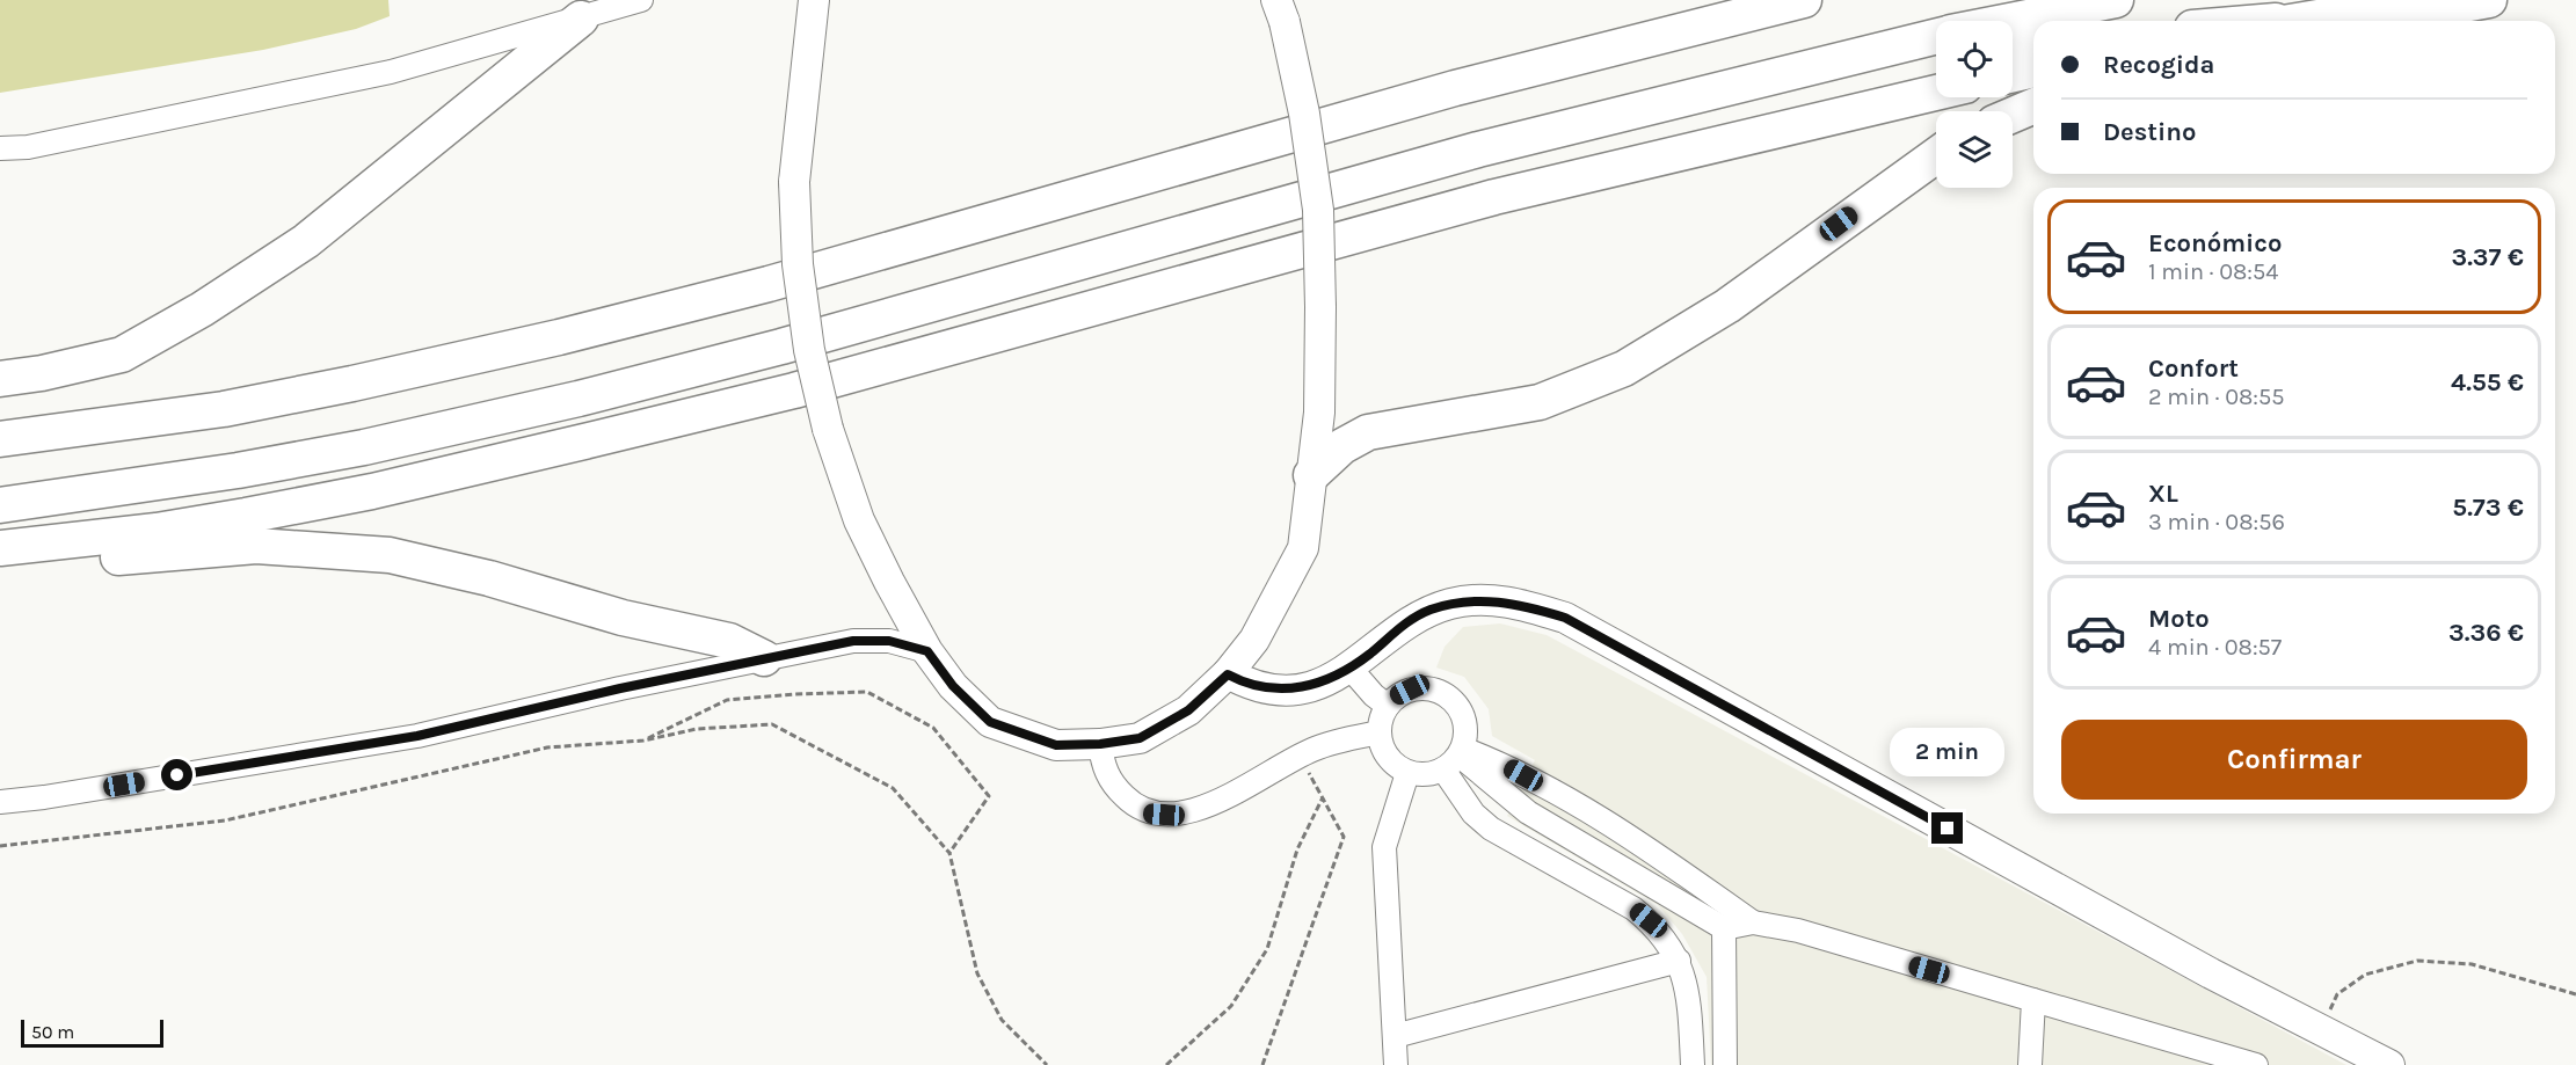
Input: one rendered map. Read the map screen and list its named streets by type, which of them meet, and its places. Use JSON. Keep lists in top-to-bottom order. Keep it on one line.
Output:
{"scale_bar":"50 m","page":{"banner":["Recogida","Destino"],"list":[{"name":"Económico","note":"1 min · 08:54","value":"3.37 €"},{"name":"Confort","note":"2 min · 08:55","value":"4.55 €"},{"name":"XL","note":"3 min · 08:56","value":"5.73 €"},{"name":"Moto","note":"4 min · 08:57","value":"3.36 €"}],"buttons":"Confirmar","bubble":"2 min","scale":"50 m"}}
